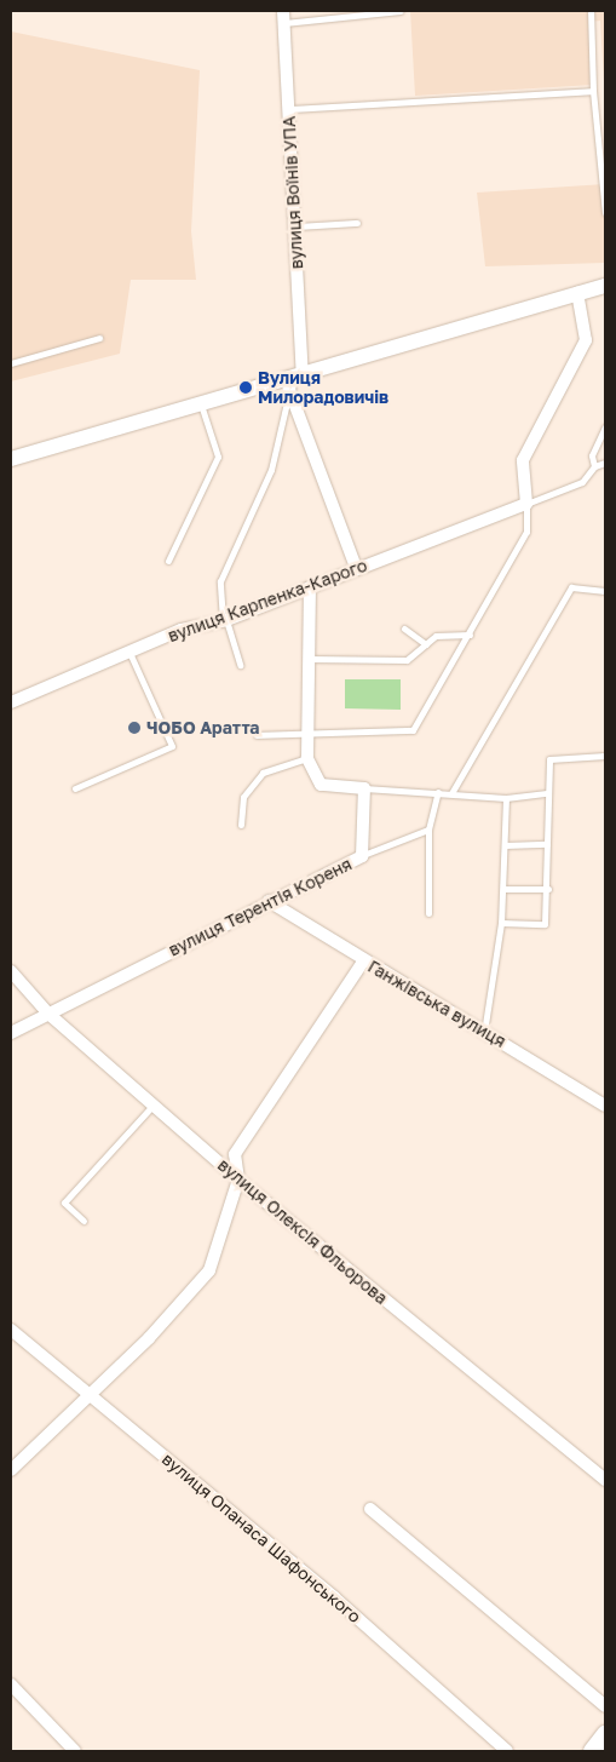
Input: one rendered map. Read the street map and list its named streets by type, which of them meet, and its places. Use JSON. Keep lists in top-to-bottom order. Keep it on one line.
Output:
{"streets":{"street":["вулиця Воїнів УПА","вулиця Карпенка-Карого","вулиця Терентія Кореня","Ганжівська вулиця","вулиця Олексія Фльорова","вулиця Опанаса Шафонського"]},"crossings":[["вулиця Воїнів УПА","вулиця Карпенка-Карого"],["вулиця Терентія Кореня","Ганжівська вулиця"],["вулиця Терентія Кореня","вулиця Олексія Фльорова"]],"places":["Вулиця Милорадовичів","ЧОБО Аратта"]}
